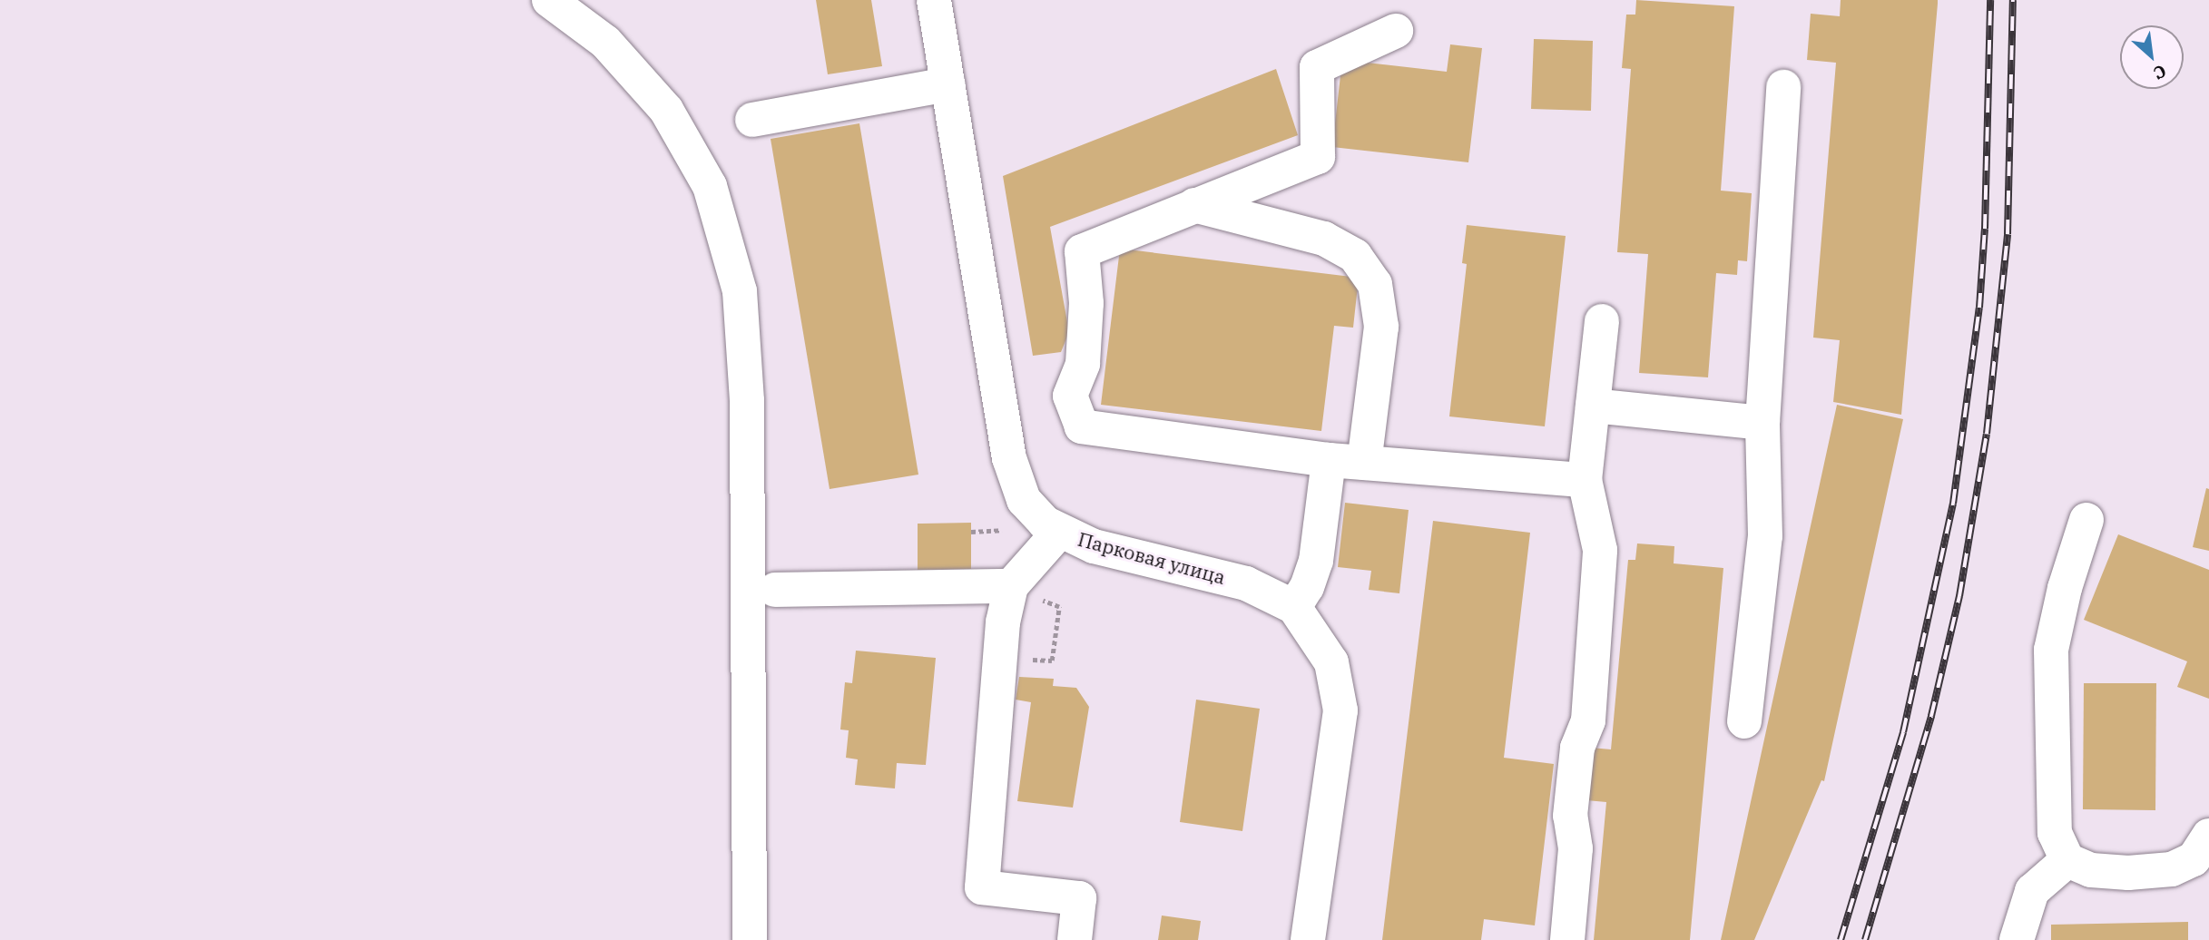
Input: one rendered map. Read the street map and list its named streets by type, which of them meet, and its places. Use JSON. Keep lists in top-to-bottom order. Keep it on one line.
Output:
{"streets":{"street":["Парковая улица"]},"north":"bottom right"}
